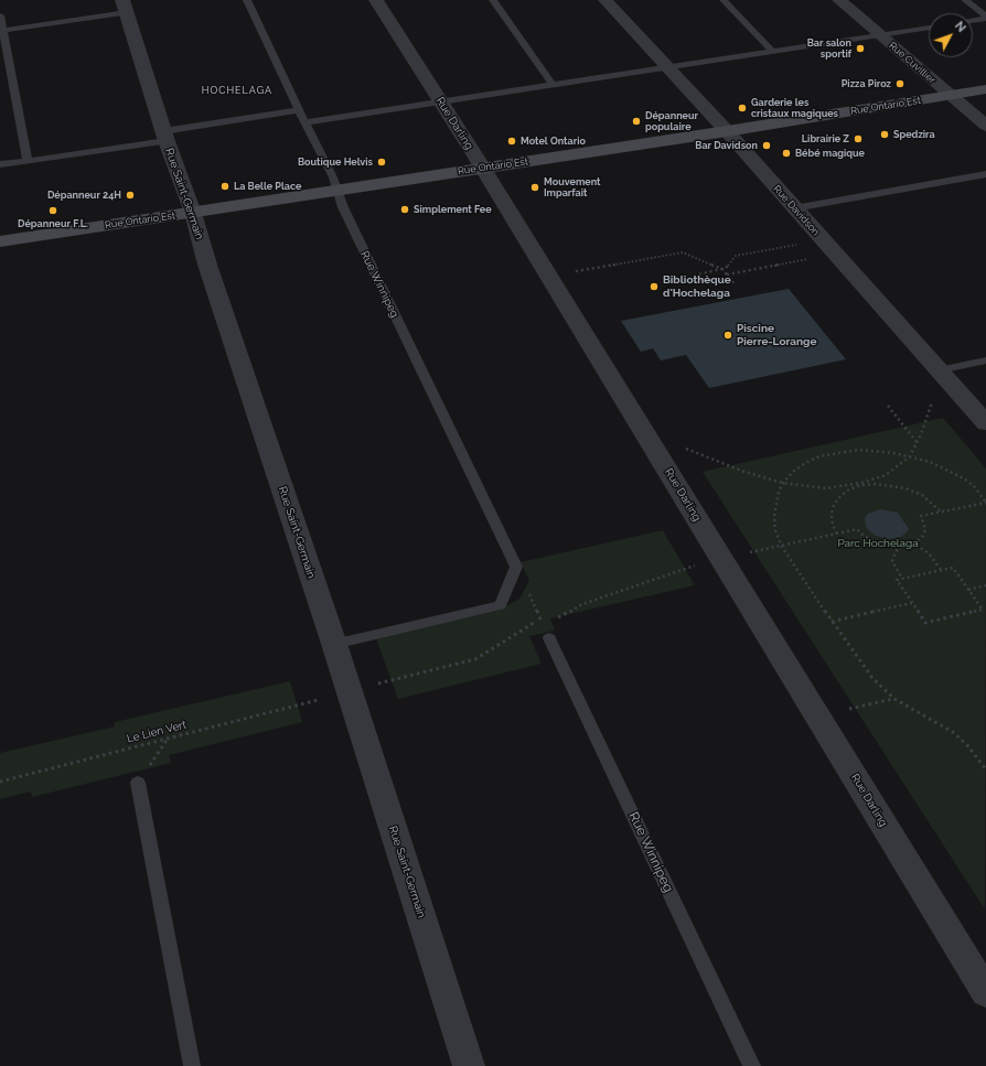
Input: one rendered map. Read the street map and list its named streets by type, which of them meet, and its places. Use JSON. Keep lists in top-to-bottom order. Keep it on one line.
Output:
{"streets":{"main road":["Rue Ontario Est"],"street":["Rue Cuvillier","Rue Darling","Rue Saint-Germain","Rue Davidson"],"lane":["Rue Winnipeg"],"path":["Le Lien Vert"]},"crossings":[["Rue Cuvillier","Rue Ontario Est"],["Rue Ontario Est","Rue Darling"],["Rue Ontario Est","Rue Saint-Germain"],["Rue Ontario Est","Rue Davidson"],["Rue Ontario Est","Rue Winnipeg"]],"districts":["HOCHELAGA"],"parks":["Parc Hochelaga"],"places":["Bar salon sportif","Pizza Piroz","Garderie les cristaux magiques","Dépanneur populaire","Spedzira","Librairie Z","Motel Ontario","Bar Davidson","Bébé magique","Boutique Helvis","La Belle Place","Mouvement Imparfait","Dépanneur 24H","Simplement Fee","Dépanneur F.L.","Bibliothèque d'Hochelaga","Piscine Pierre-Lorange"],"north":"top right"}
